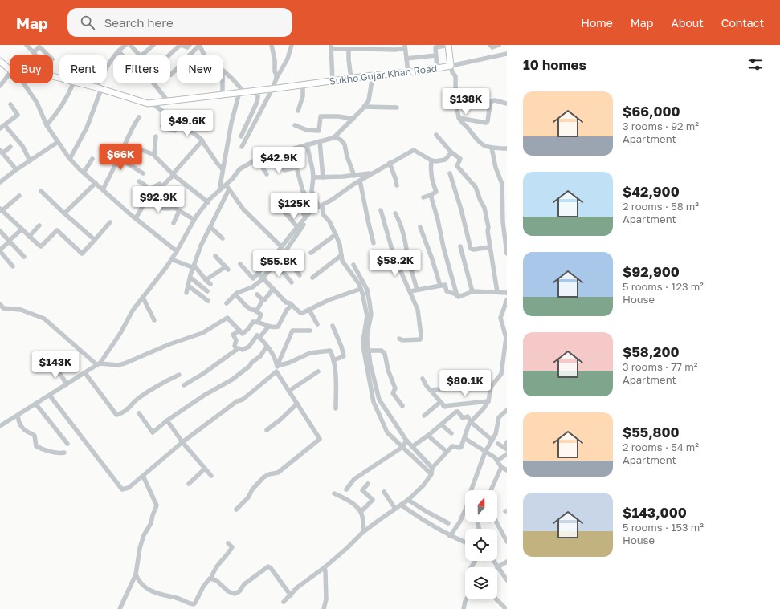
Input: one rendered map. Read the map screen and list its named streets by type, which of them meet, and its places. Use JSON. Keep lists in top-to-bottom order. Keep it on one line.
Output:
{"streets":{"main road":["Sukho Gujar Khan Road"]},"north":"top","page":{"header":"Map","search":"Search here","nav":["Home","Map","About","Contact"],"heading":"10 homes","chip":["Buy","Rent","Filters","New"],"list":[{"name":"$66,000","note":"3 rooms · 92 m² · Apartment"},{"name":"$42,900","note":"2 rooms · 58 m² · Apartment"},{"name":"$92,900","note":"5 rooms · 123 m² · House"},{"name":"$58,200","note":"3 rooms · 77 m² · Apartment"},{"name":"$55,800","note":"2 rooms · 54 m² · Apartment"},{"name":"$143,000","note":"5 rooms · 153 m² · House"}],"price":["$138K","$49.6K","$66K","$42.9K","$92.9K","$125K","$58.2K","$55.8K","$143K","$80.1K"]}}
